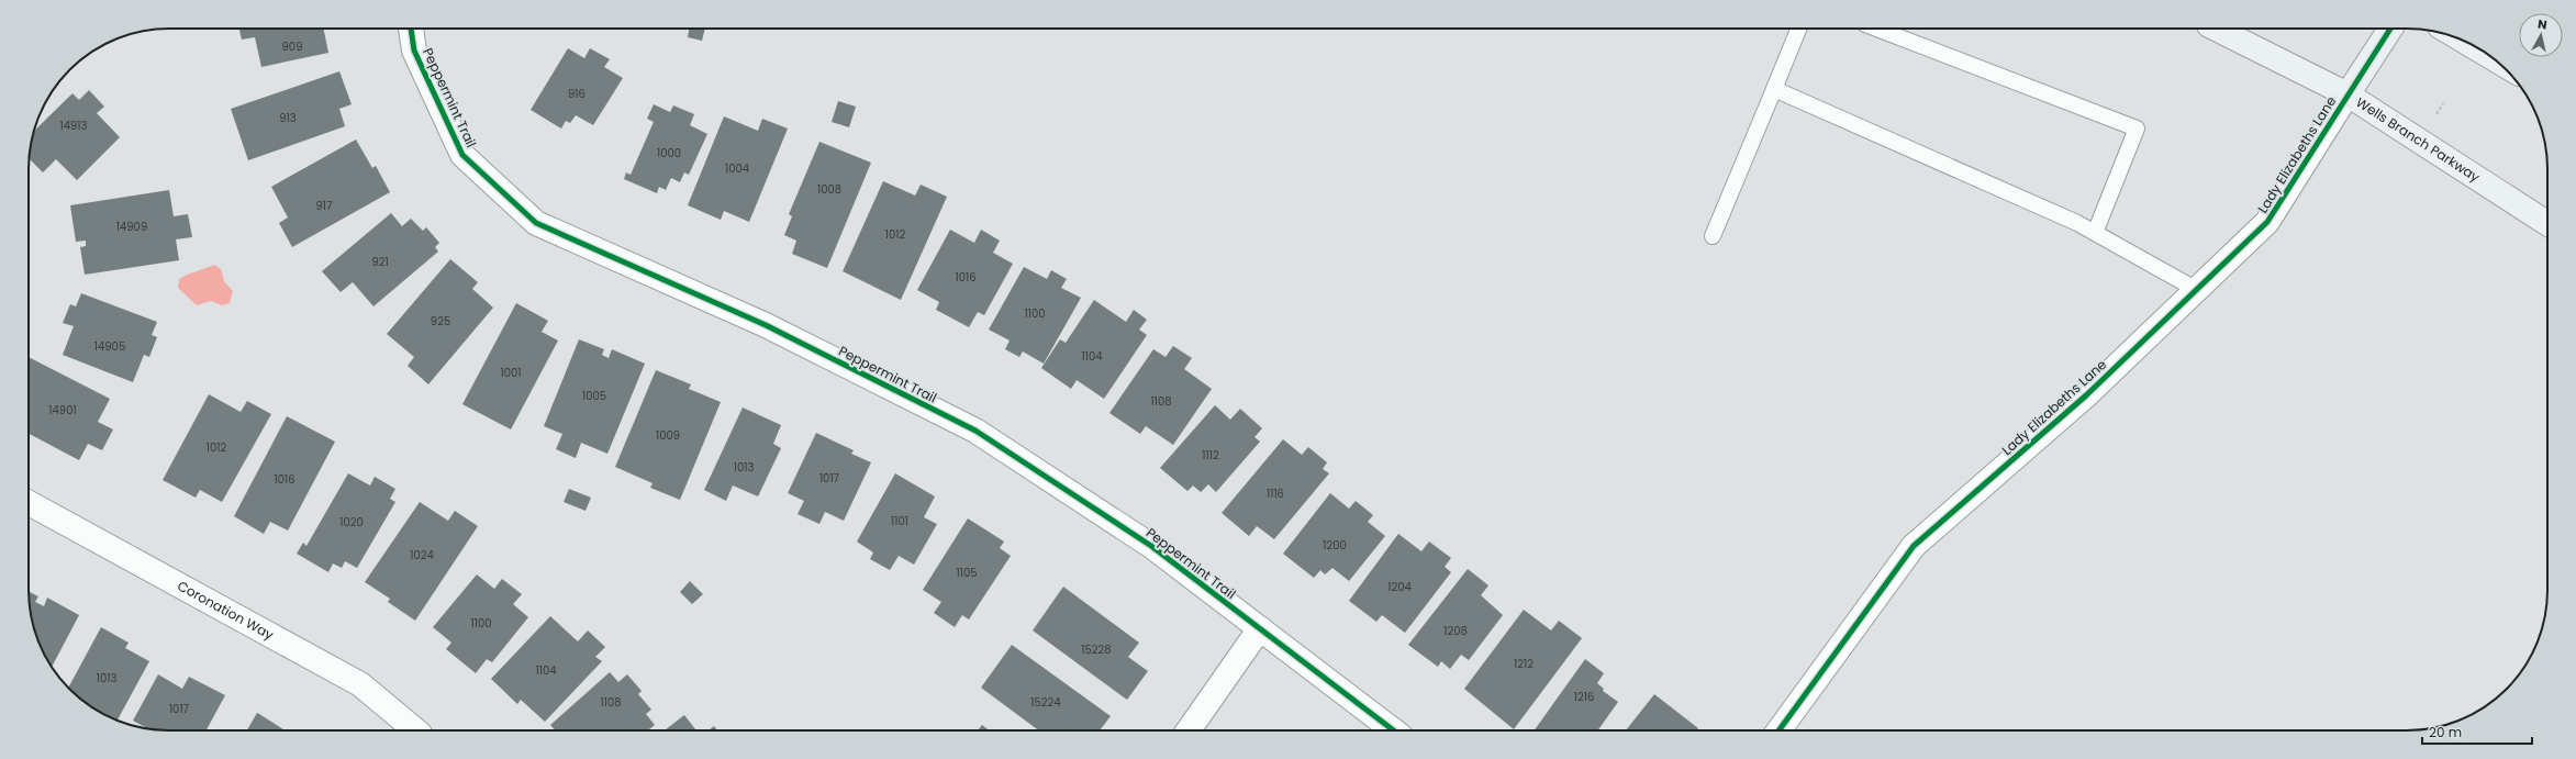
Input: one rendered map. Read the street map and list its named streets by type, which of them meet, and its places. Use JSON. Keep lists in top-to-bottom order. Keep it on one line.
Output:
{"streets":{"main road":["Wells Branch Parkway"],"street":["Peppermint Trail","Lady Elizabeths Lane","Coronation Way"]},"crossings":[["Wells Branch Parkway","Lady Elizabeths Lane"]],"house_numbers":["909","916","913","14913","1000","1004","1008","917","14909","1012","921","1016","1100","925","14905","1104","1001","1005","1108","14901","1009","1012","1112","1013","1017","1016","1116","1101","1020","1200","1024","1105","1204","1100","1208","15228","1212","1104","1013","1216","1108","15224","1017"],"scale_bar":"20 m","north":"top"}
